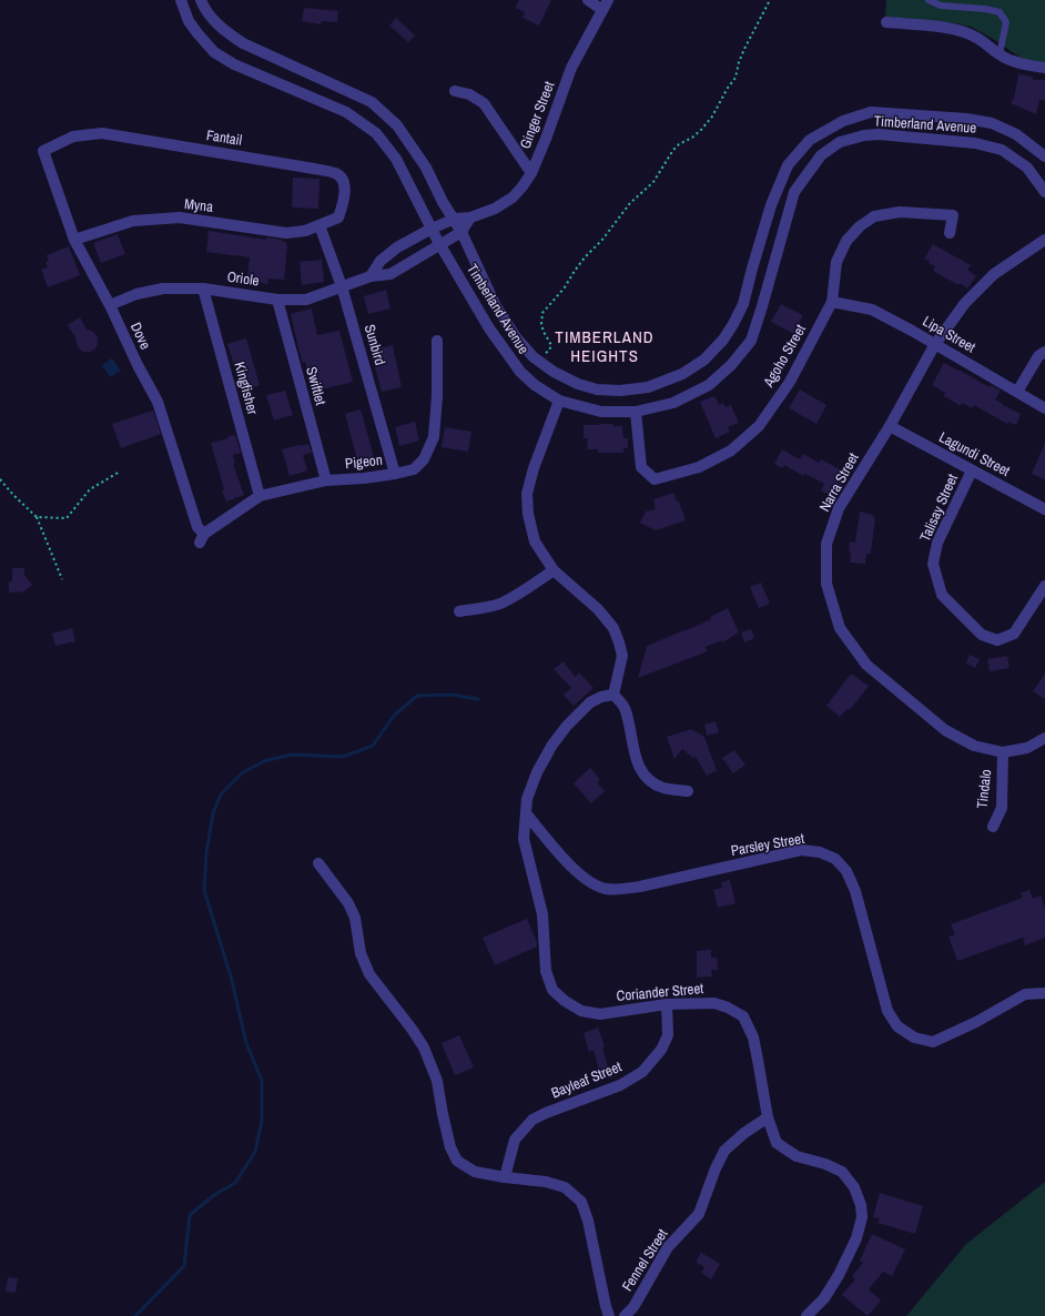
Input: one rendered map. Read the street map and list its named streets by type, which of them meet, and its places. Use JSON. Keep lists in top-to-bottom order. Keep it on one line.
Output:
{"streets":{"street":["Ginger Street","Timberland Avenue","Fantail","Myna","Oriole","Lipa Street","Dove","Sunbird","Agoho Street","Swiftlet","Kingfisher","Lagundi Street","Pigeon","Narra Street","Talisay Street","Tindalo","Parsley Street","Coriander Street","Bayleaf Street","Fennel Street"]},"crossings":[["Ginger Street","Timberland Avenue"],["Ginger Street","Oriole"],["Timberland Avenue","Oriole"],["Timberland Avenue","Agoho Street"],["Fantail","Myna"],["Fantail","Dove"],["Fantail","Sunbird"],["Myna","Dove"],["Myna","Sunbird"],["Oriole","Dove"],["Oriole","Sunbird"],["Oriole","Swiftlet"],["Oriole","Kingfisher"],["Lipa Street","Agoho Street"],["Lipa Street","Narra Street"],["Dove","Pigeon"],["Sunbird","Pigeon"],["Swiftlet","Pigeon"],["Kingfisher","Pigeon"],["Lagundi Street","Narra Street"],["Lagundi Street","Talisay Street"],["Narra Street","Tindalo"],["Parsley Street","Coriander Street"],["Coriander Street","Bayleaf Street"],["Coriander Street","Fennel Street"]],"districts":["TIMBERLAND HEIGHTS"]}
